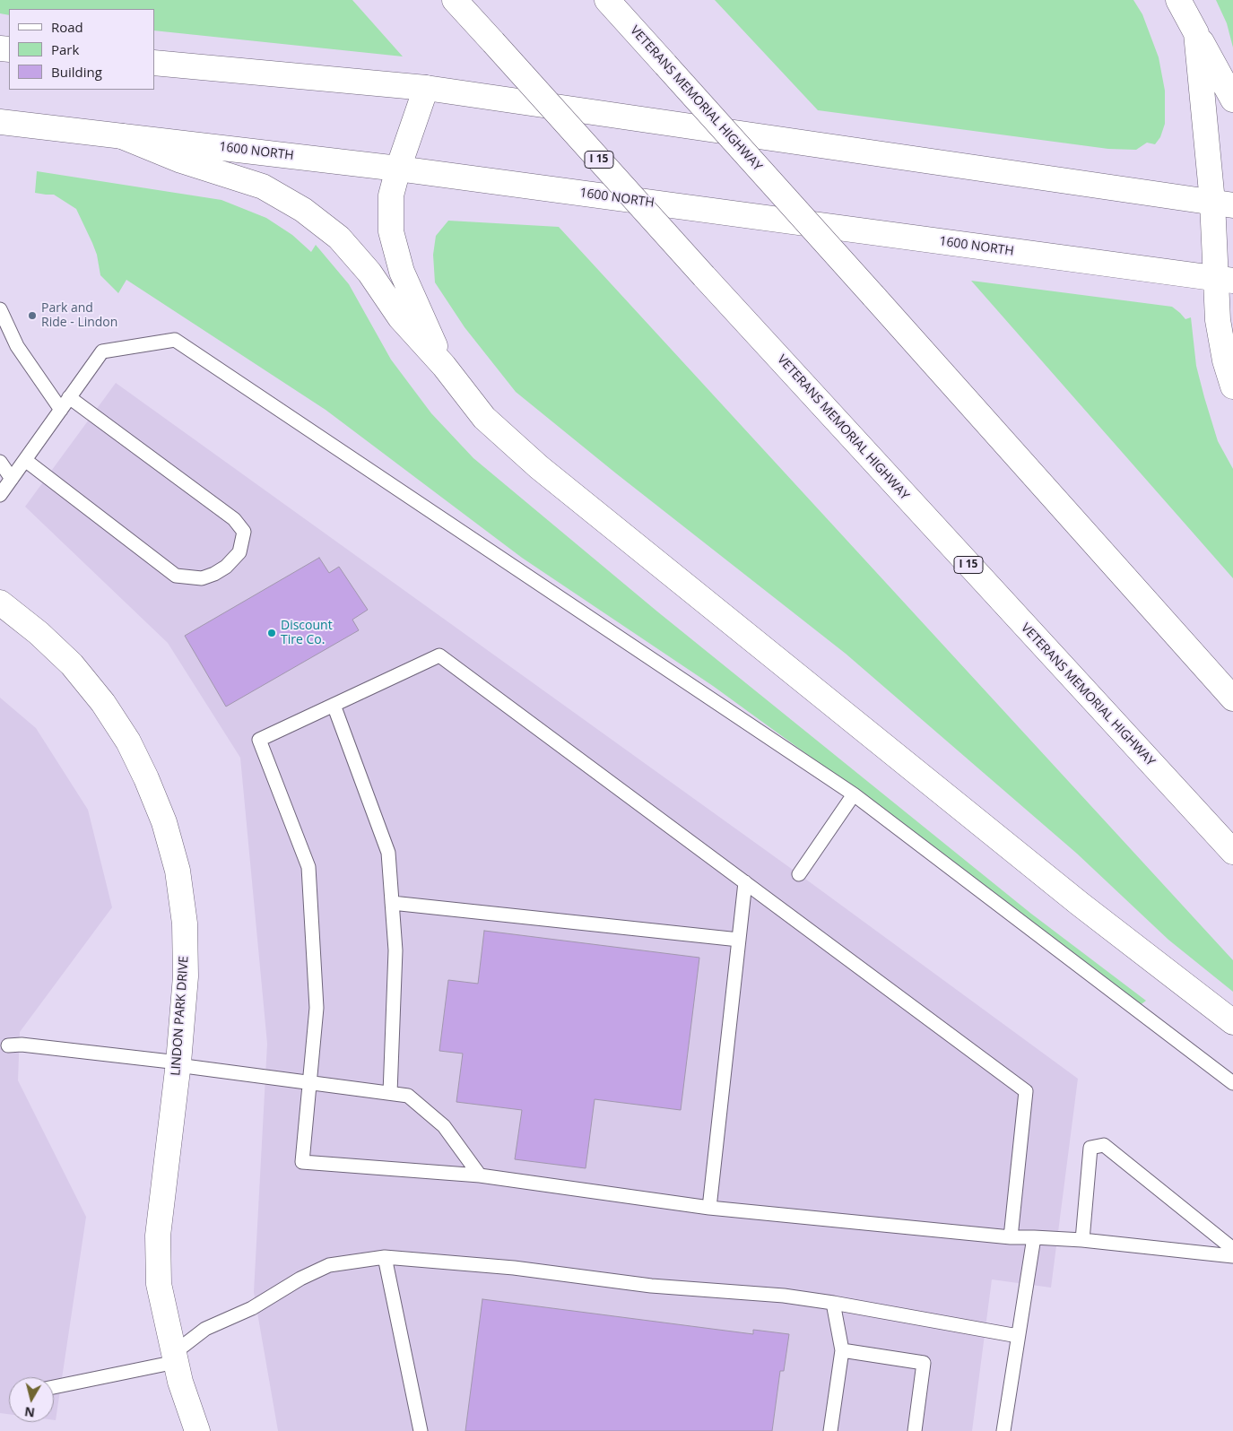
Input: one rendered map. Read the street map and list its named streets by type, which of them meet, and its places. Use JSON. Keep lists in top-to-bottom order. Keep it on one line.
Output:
{"streets":{"main road":["VETERANS MEMORIAL HIGHWAY","1600 NORTH","I 15","LINDON PARK DRIVE"]},"places":["Park and Ride - Lindon","Discount Tire Co."],"legend":["Road","Park","Building"],"north":"bottom"}
